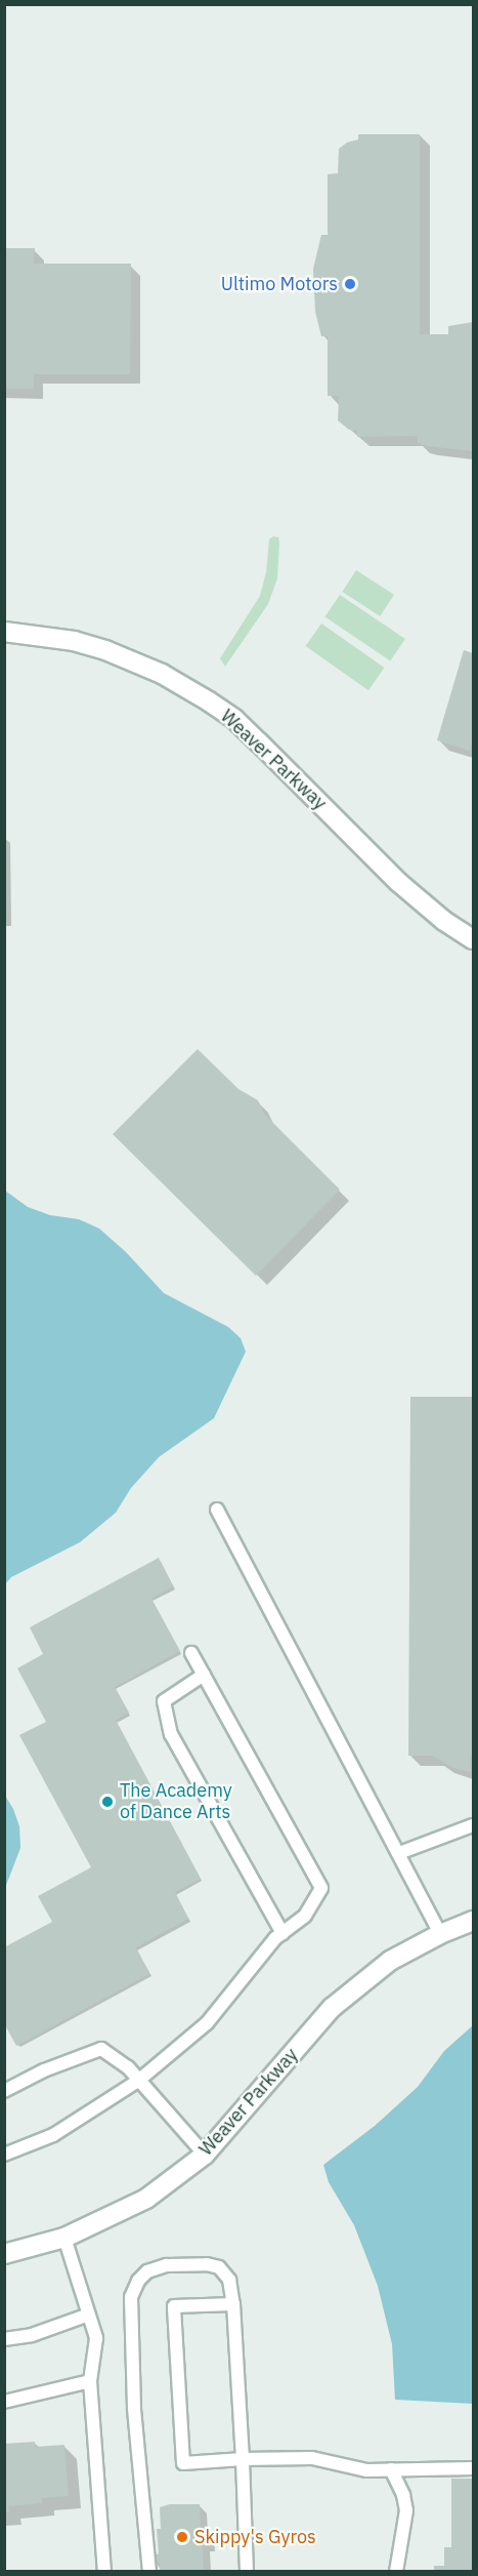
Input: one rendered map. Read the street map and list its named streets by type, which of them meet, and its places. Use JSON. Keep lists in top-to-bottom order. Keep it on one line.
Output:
{"streets":{"street":["Weaver Parkway"]},"places":["Ultimo Motors","The Academy of Dance Arts","Skippy's Gyros"]}
